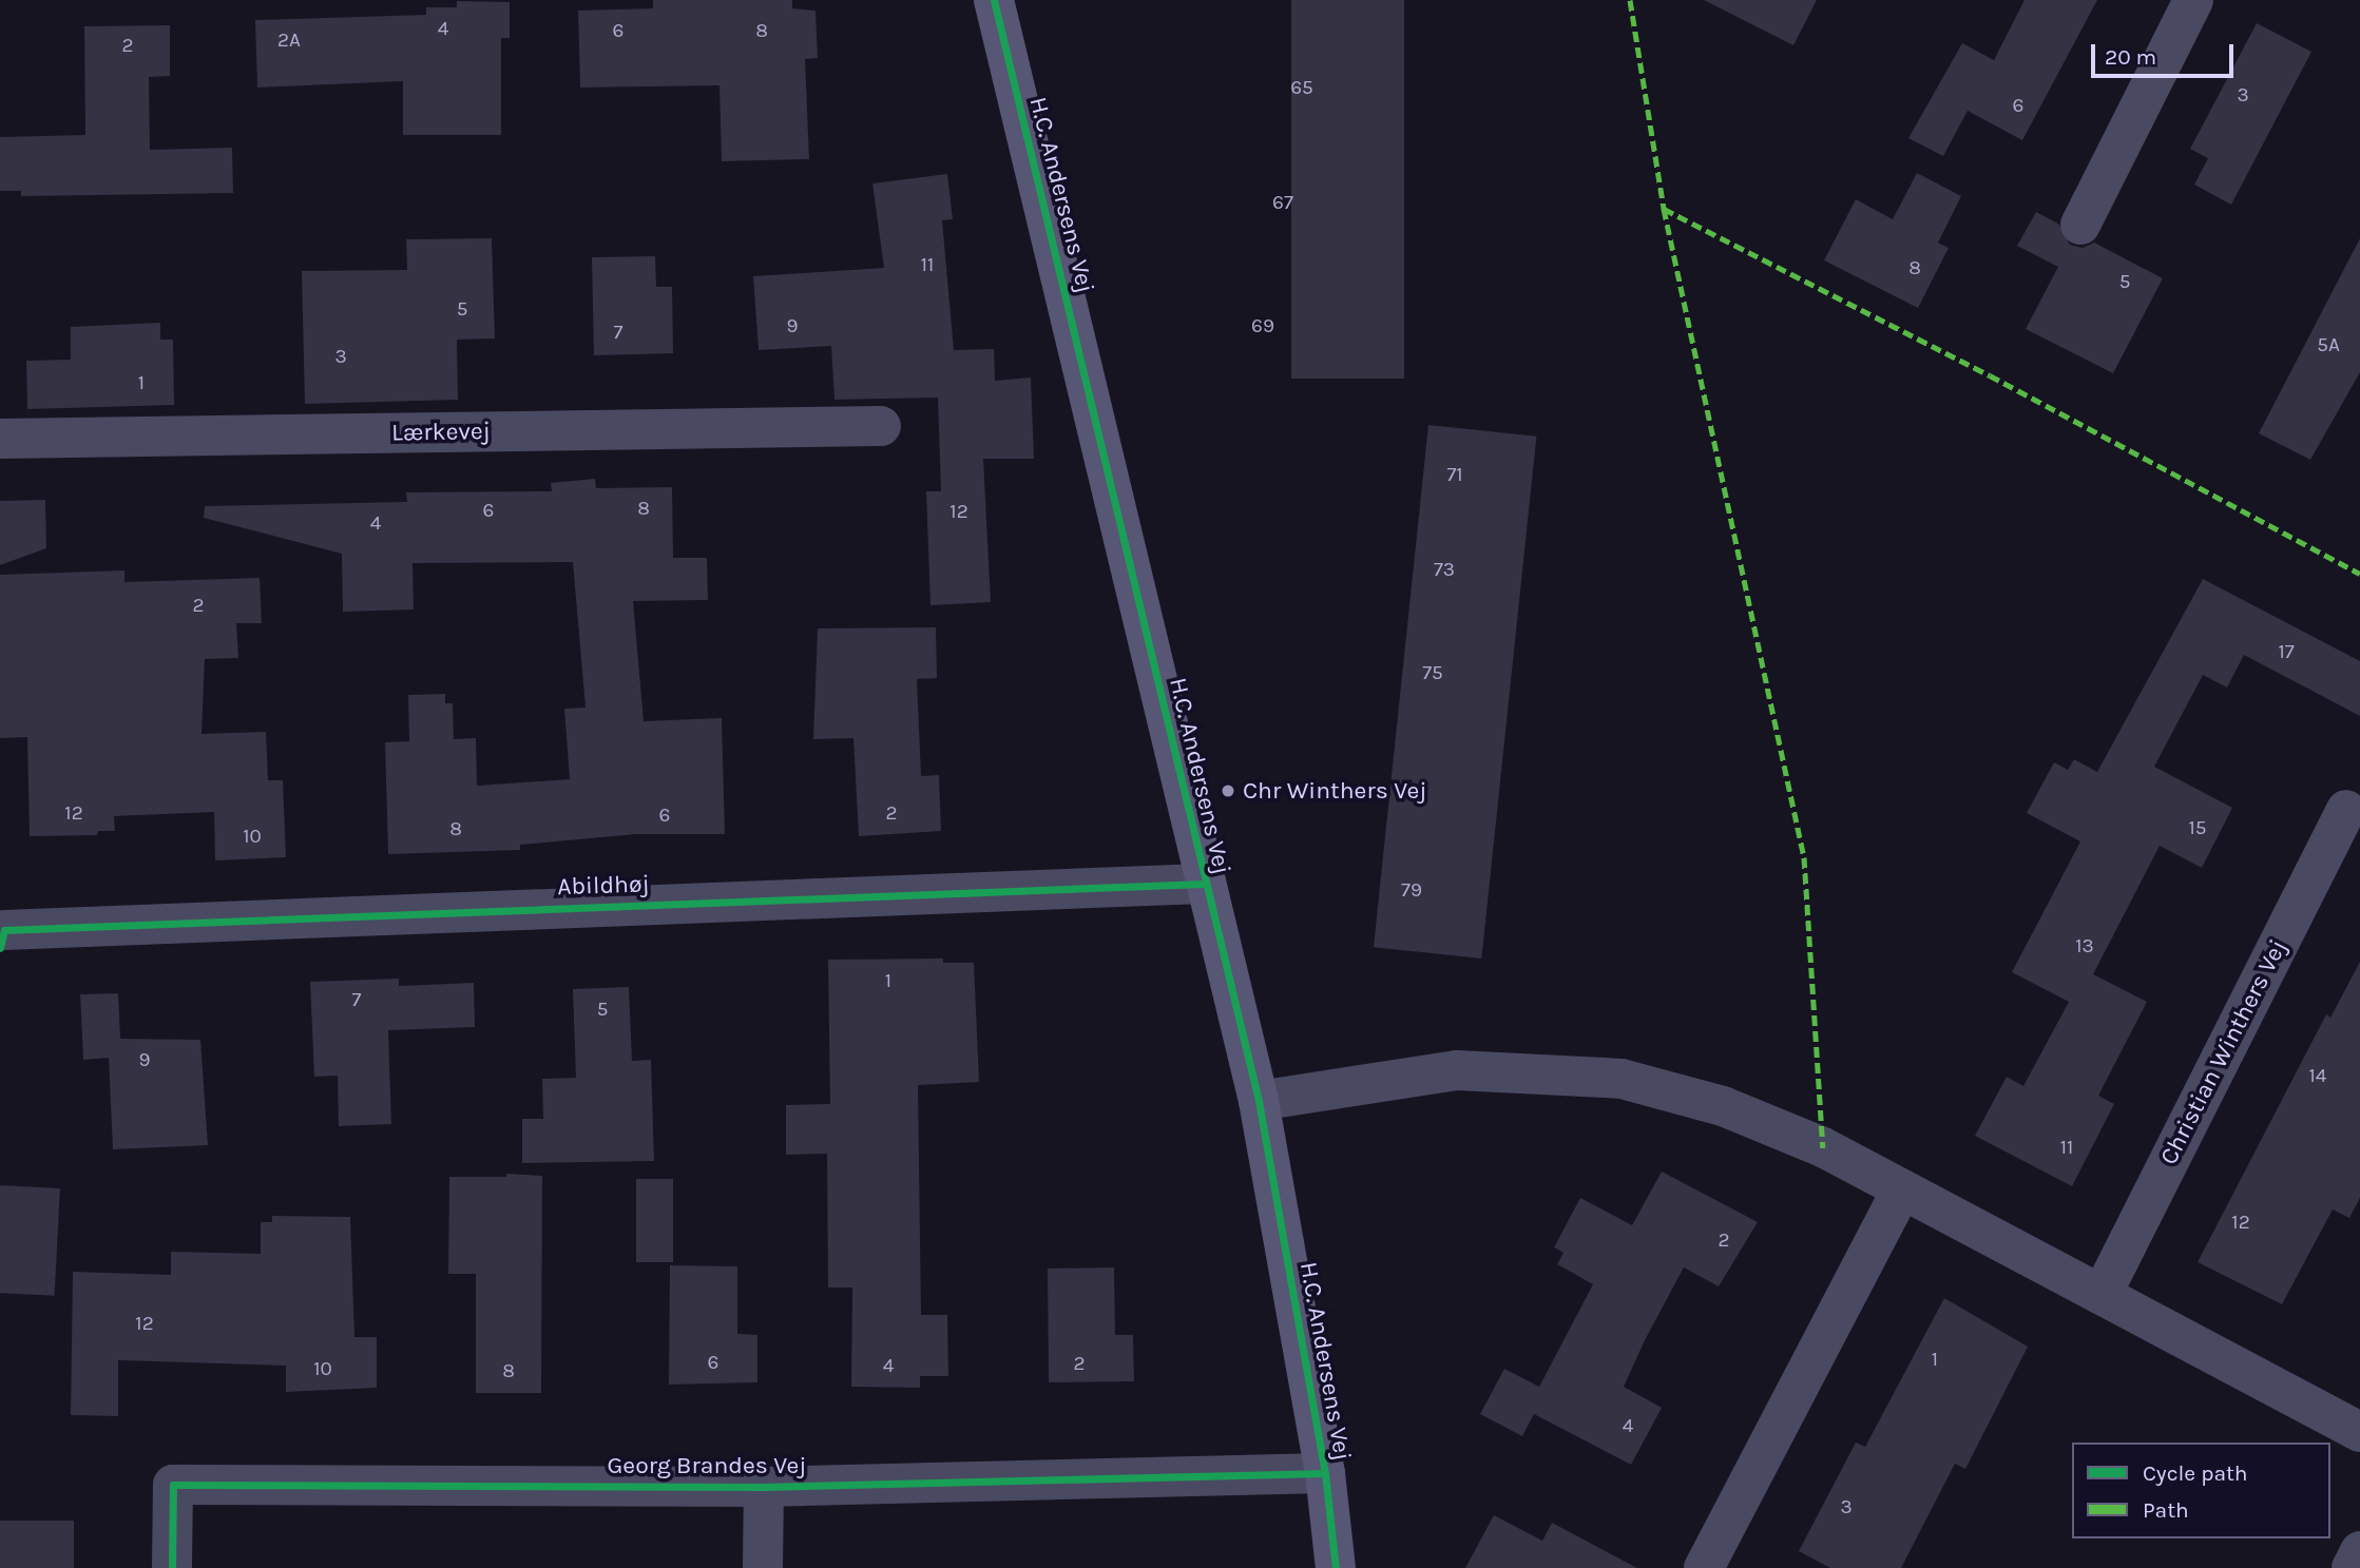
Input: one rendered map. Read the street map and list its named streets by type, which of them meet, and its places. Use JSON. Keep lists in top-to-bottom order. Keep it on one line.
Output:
{"streets":{"street":["H.C. Andersens Vej","Lærkevej","Abildhøj","Christian Winthers Vej","Georg Brandes Vej"]},"crossings":[["H.C. Andersens Vej","Abildhøj"],["H.C. Andersens Vej","Georg Brandes Vej"]],"places":["Chr Winthers Vej"],"house_numbers":["4","6","8","2A","2","65","3","6","67","11","8","5","5","9","69","7","5A","3","1","71","8","6","12","4","73","2","17","75","12","2","6","15","8","10","79","13","1","7","5","9","14","11","12","2","12","1","6","2","4","10","8","4","3"],"legend":["Cycle path","Path"],"scale_bar":"20 m"}
